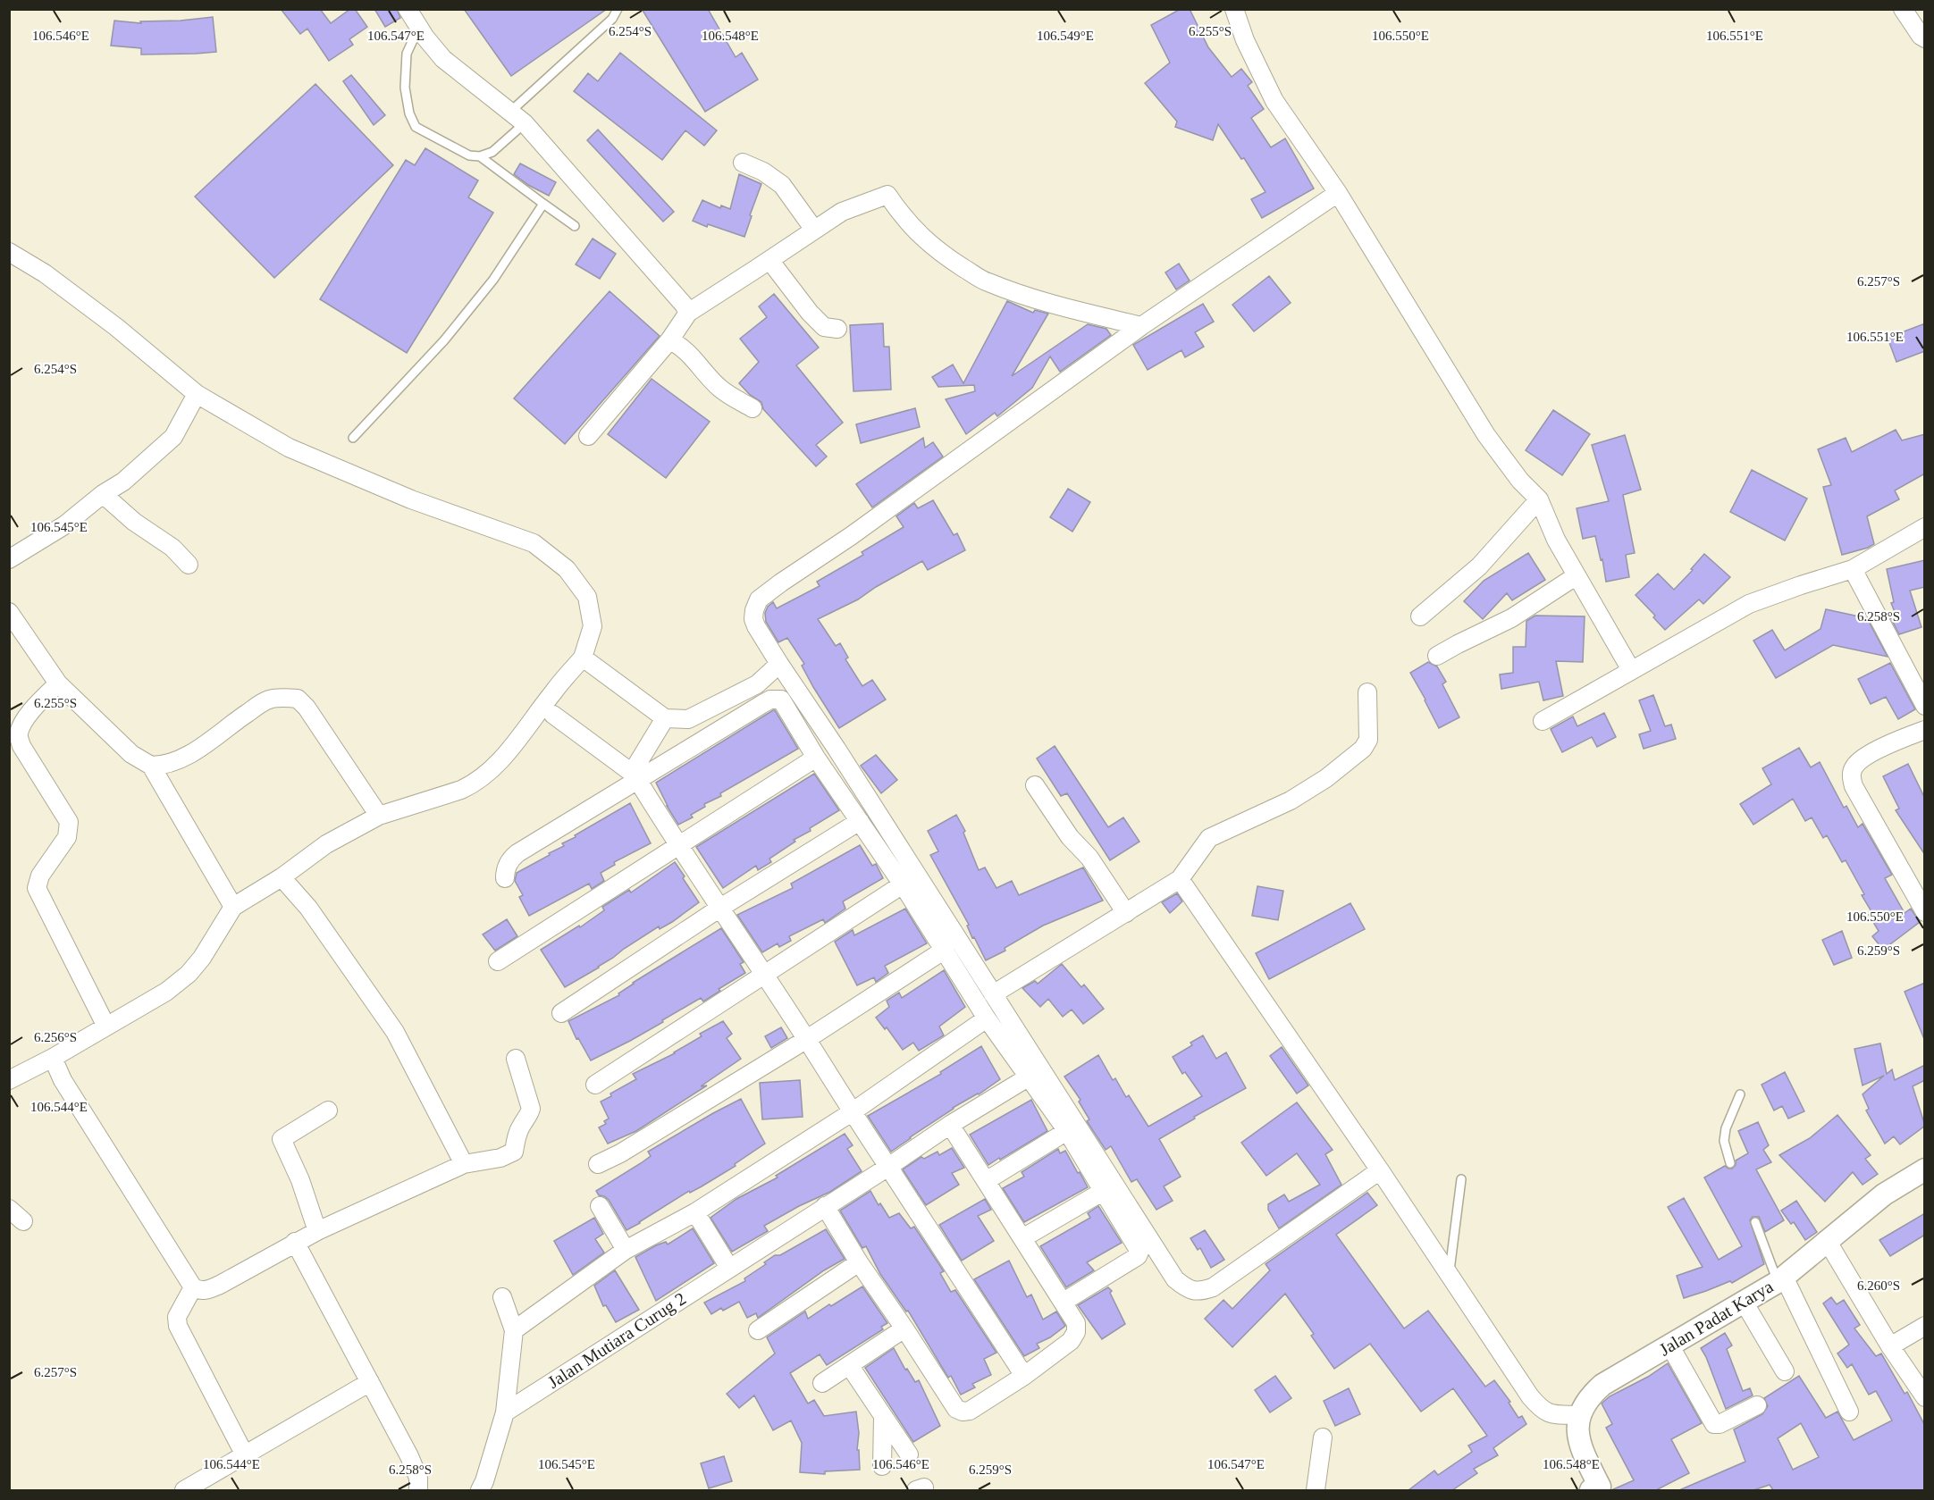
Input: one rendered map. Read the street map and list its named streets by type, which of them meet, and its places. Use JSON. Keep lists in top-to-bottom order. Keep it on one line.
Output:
{"streets":{"street":["Jalan Padat Karya","Jalan Mutiara Curug 2"]},"coordinates":["6.254°S","6.255°S","106.551°E","106.546°E","106.547°E","106.548°E","106.549°E","106.550°E","6.257°S","106.545°E","6.258°S","6.259°S","6.256°S","106.544°E","6.260°S"]}
